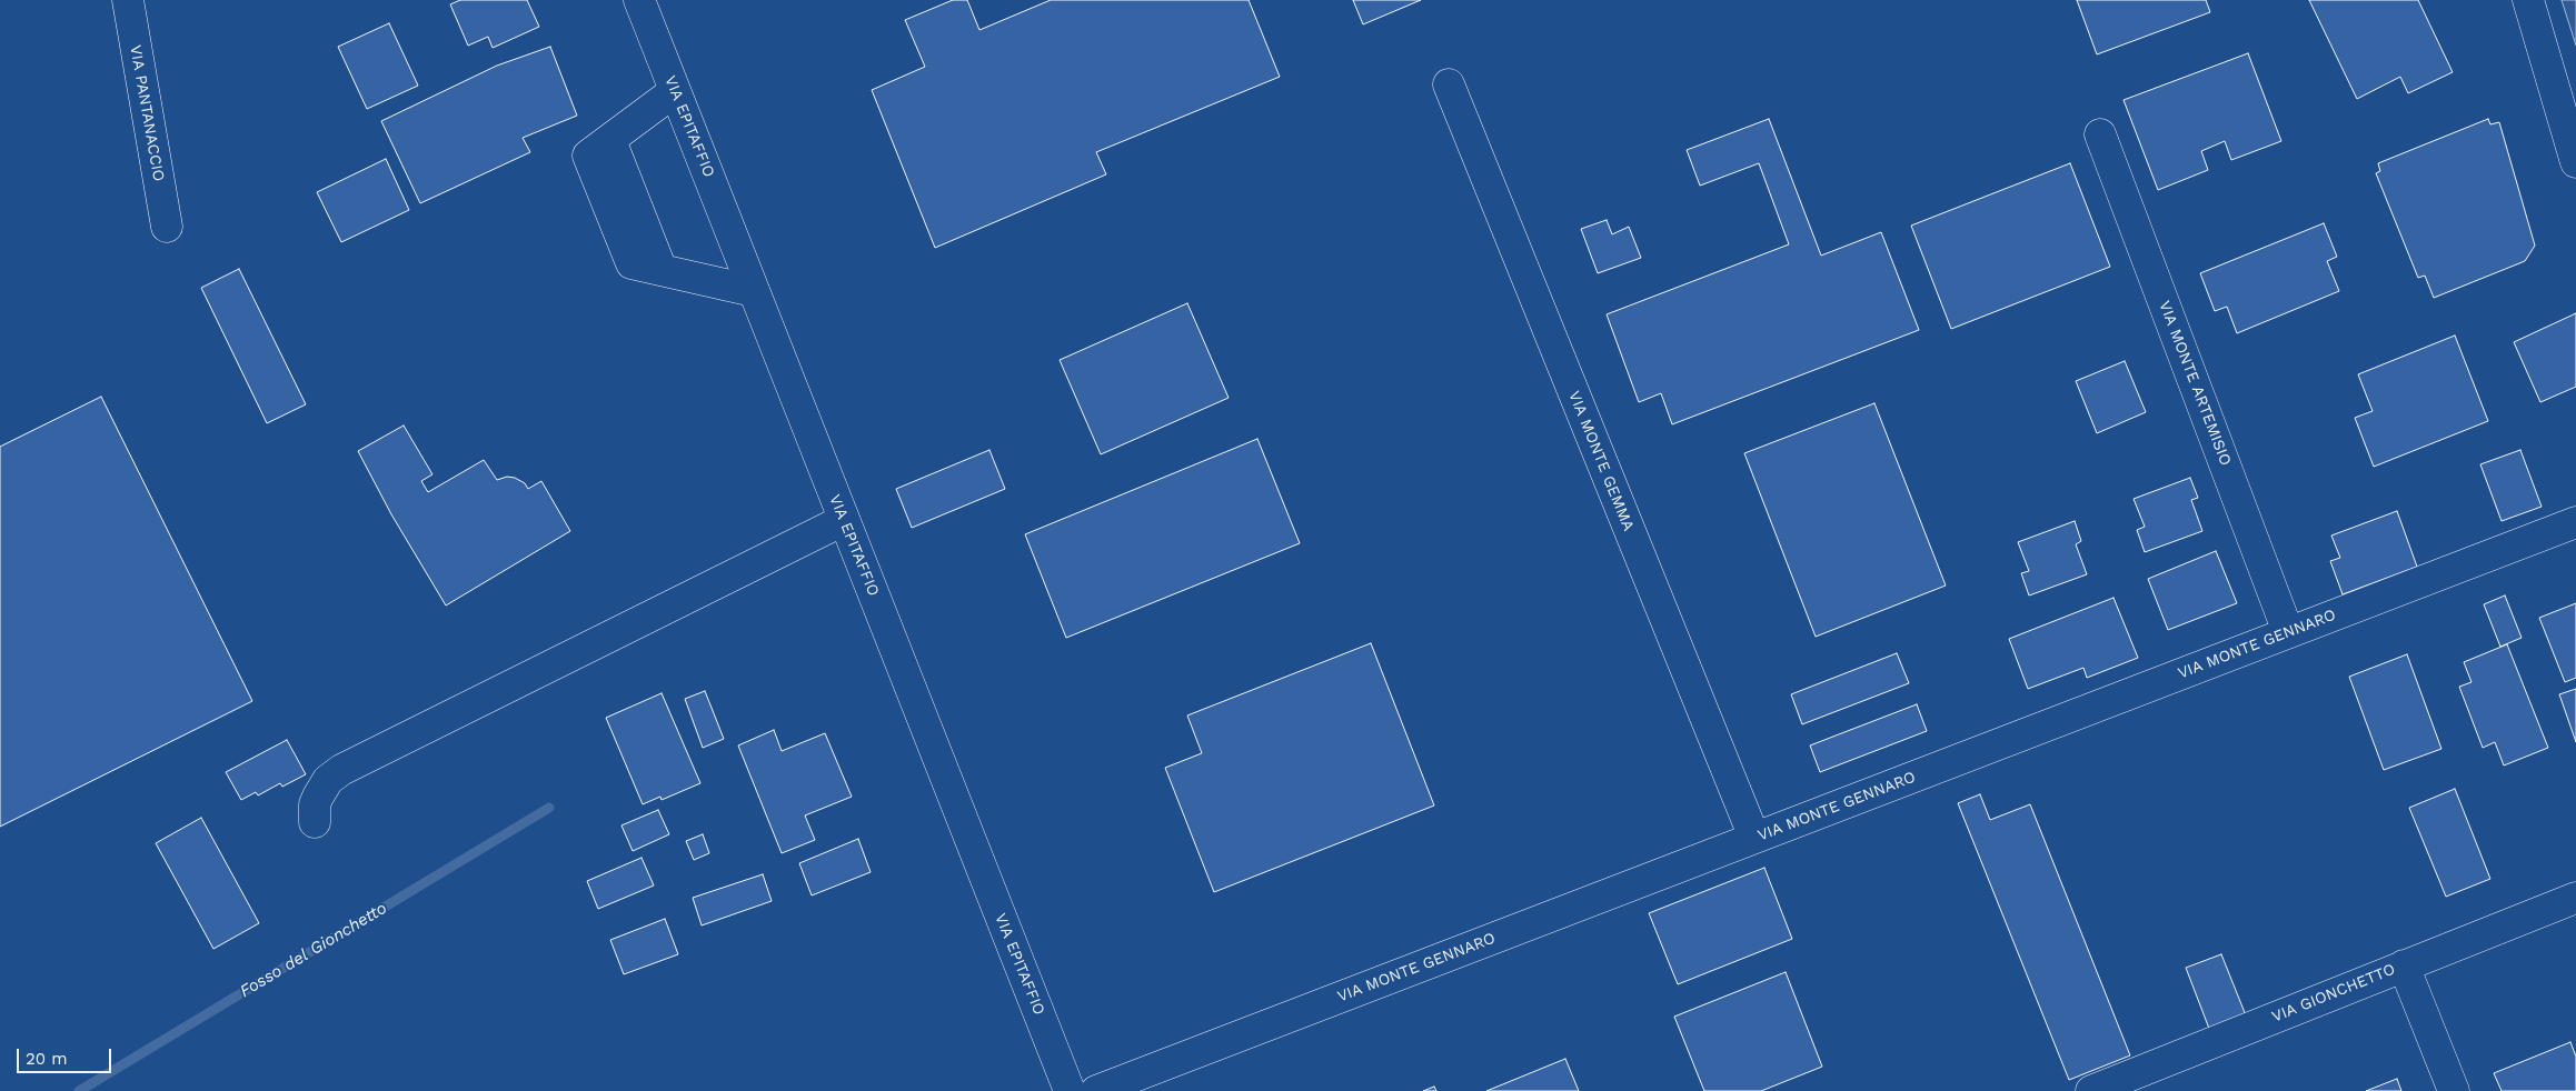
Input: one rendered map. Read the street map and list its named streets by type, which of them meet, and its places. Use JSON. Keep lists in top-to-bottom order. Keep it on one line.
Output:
{"streets":{"street":["VIA PANTANACCIO","VIA EPITAFFIO","VIA MONTE ARTEMISIO","VIA MONTE GEMMA","VIA MONTE GENNARO","VIA GIONCHETTO"]},"crossings":[["VIA MONTE ARTEMISIO","VIA MONTE GENNARO"],["VIA MONTE GEMMA","VIA MONTE GENNARO"]],"water":["Fosso del Gionchetto"],"scale_bar":"20 m"}
